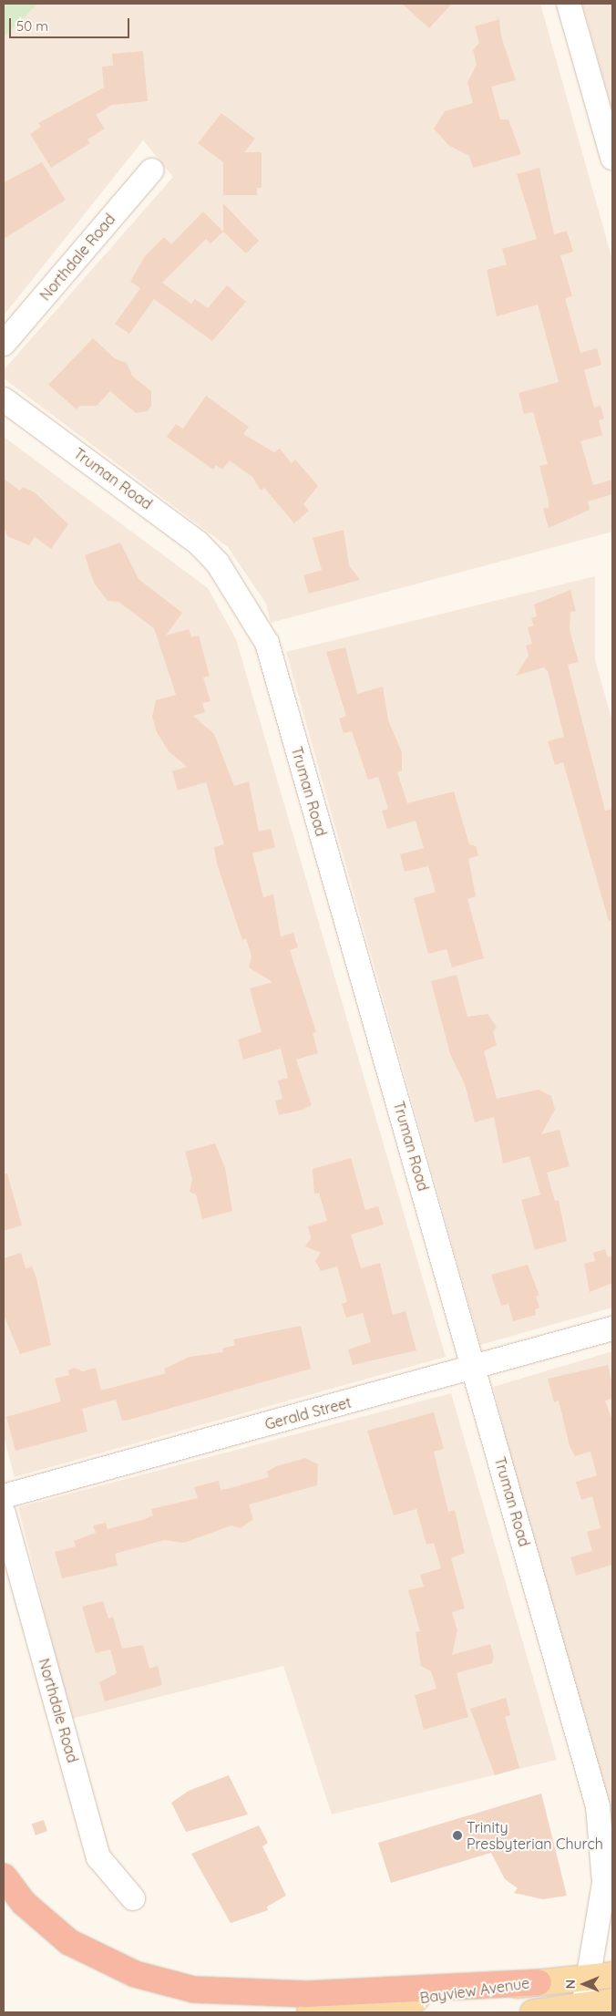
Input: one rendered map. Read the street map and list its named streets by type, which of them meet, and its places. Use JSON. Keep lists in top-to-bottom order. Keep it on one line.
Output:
{"streets":{"main road":["Bayview Avenue"],"street":["Northdale Road","Truman Road","Gerald Street"]},"crossings":[["Truman Road","Gerald Street"],["Truman Road","Bayview Avenue"]],"places":["Trinity Presbyterian Church"],"scale_bar":"50 m","north":"left"}
